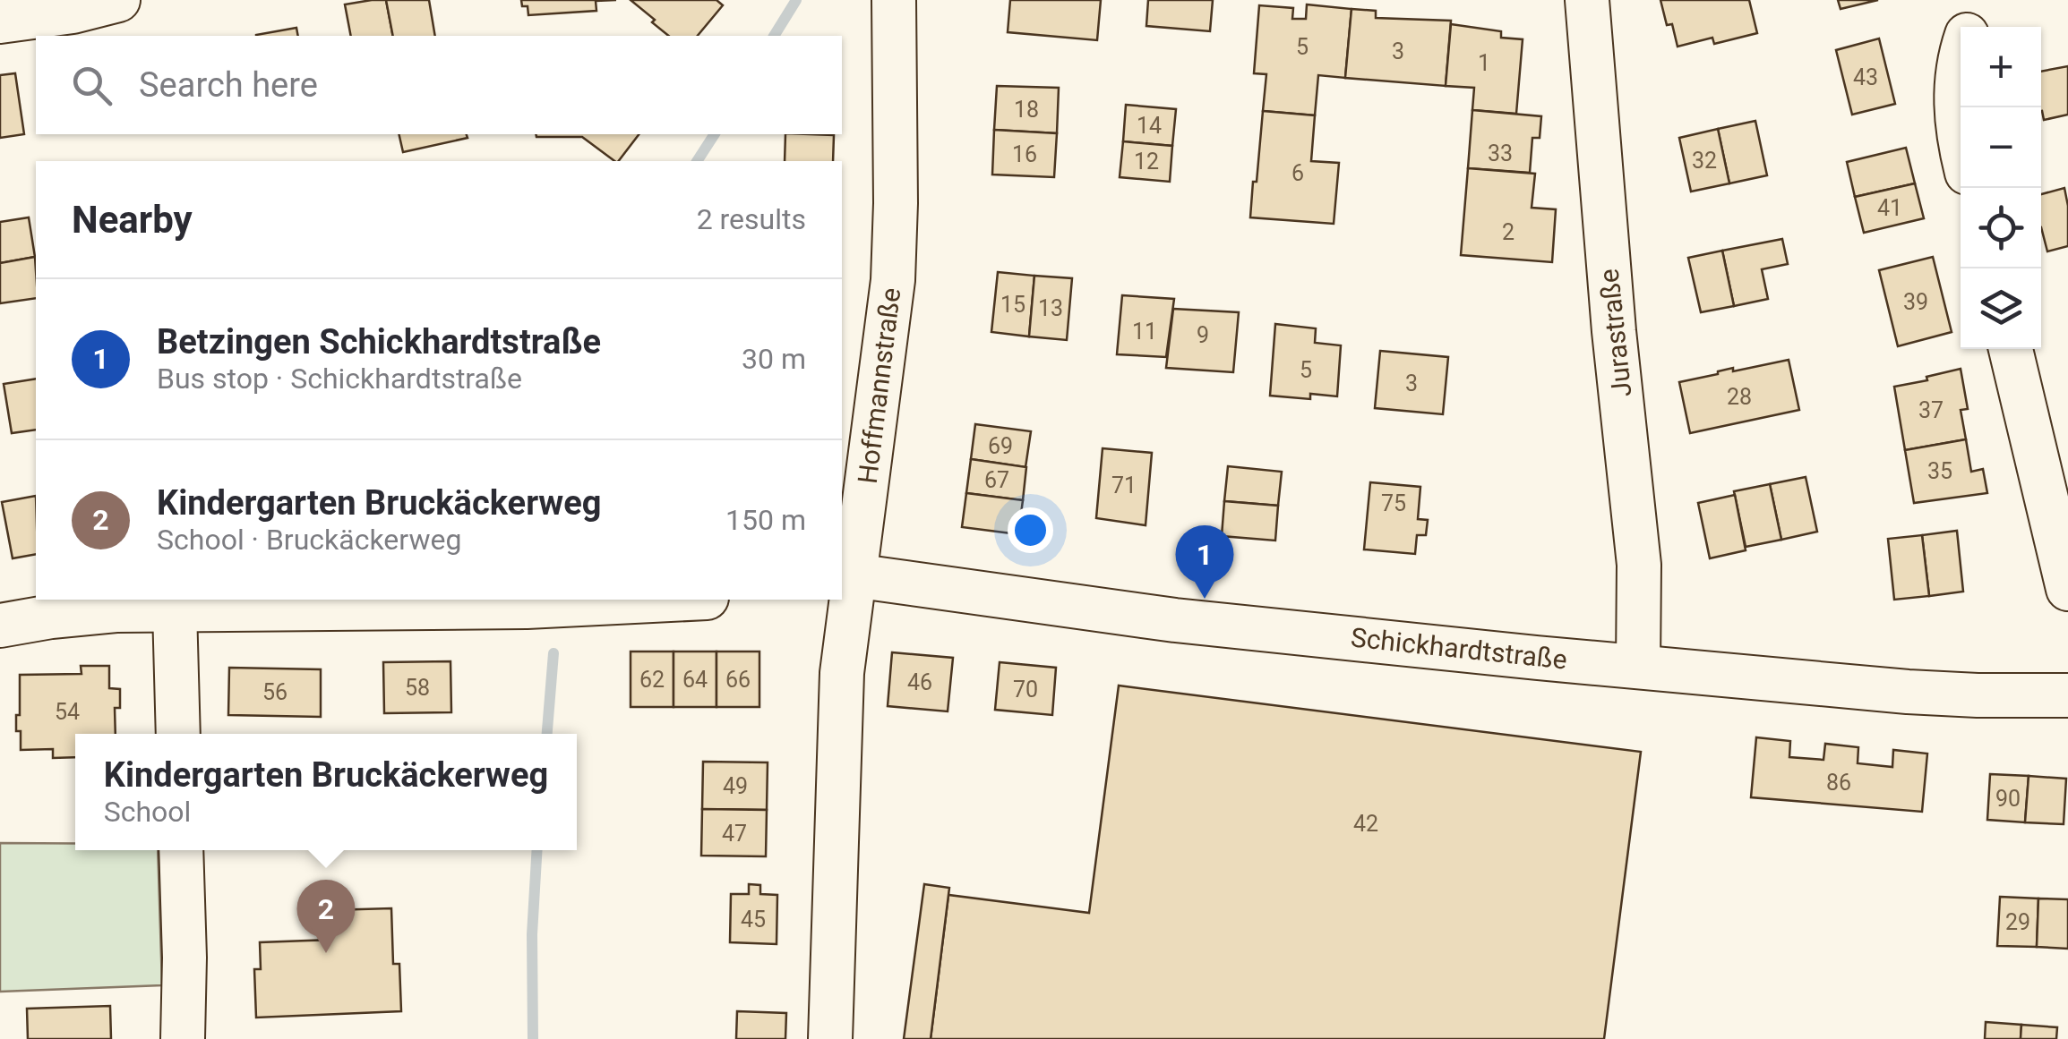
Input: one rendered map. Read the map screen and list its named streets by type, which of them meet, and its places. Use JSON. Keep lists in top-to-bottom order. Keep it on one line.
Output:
{"streets":{"street":["Jurastraße","Hoffmannstraße","Schickhardtstraße"]},"crossings":[["Jurastraße","Schickhardtstraße"],["Hoffmannstraße","Schickhardtstraße"]],"house_numbers":["5","3","1","43","18","14","33","16","32","12","6","41","2","39","15","13","11","9","5","3","28","37","69","35","67","71","75","62","64","66","46","58","70","56","54","86","49","90","42","47","45","29"],"page":{"map_buttons":["+","−"],"search":"Search here","heading":["Nearby","2 results"],"list":[{"mark":"1","name":"Betzingen Schickhardtstraße","note":"Bus stop · Schickhardtstraße","value":"30 m"},{"mark":"2","name":"Kindergarten Bruckäckerweg","note":"School · Bruckäckerweg","value":"150 m"}],"pins":["1","2"],"popup":["Kindergarten Bruckäckerweg","School"]}}
